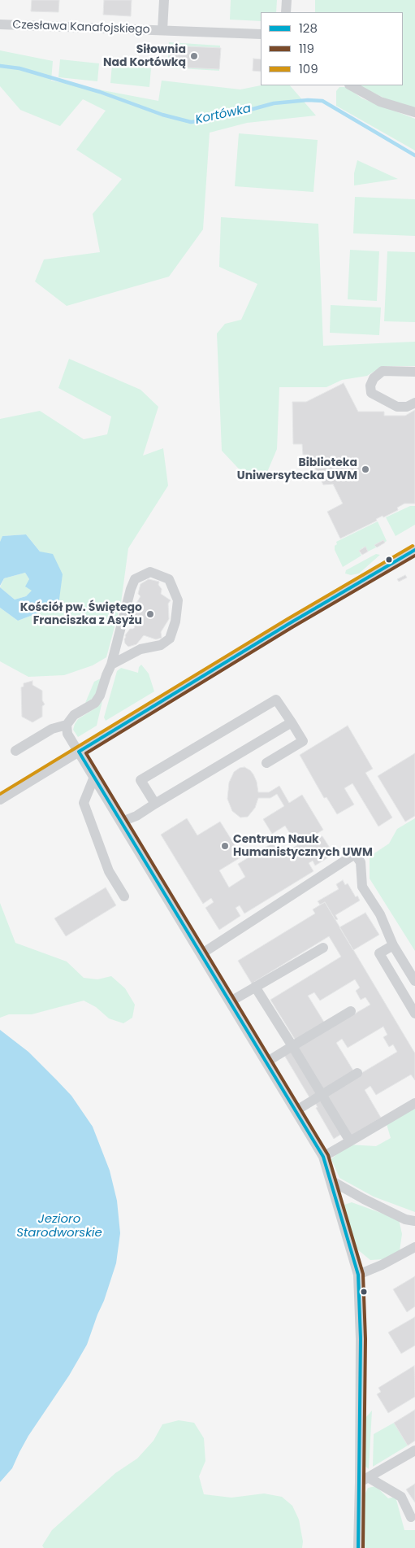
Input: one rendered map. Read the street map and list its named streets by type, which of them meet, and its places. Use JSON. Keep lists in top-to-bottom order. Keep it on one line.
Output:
{"streets":{"street":["Czesława Kanafojskiego"]},"water":["Kortówka","Jezioro Starodworskie"],"places":["Siłownia Nad Kortówką","Biblioteka Uniwersytecka UWM","Kościół pw. Świętego Franciszka z Asyżu","Centrum Nauk Humanistycznych UWM"],"lines":["transit line 109","transit line 128","transit line 119"],"legend":["128","119","109"]}
